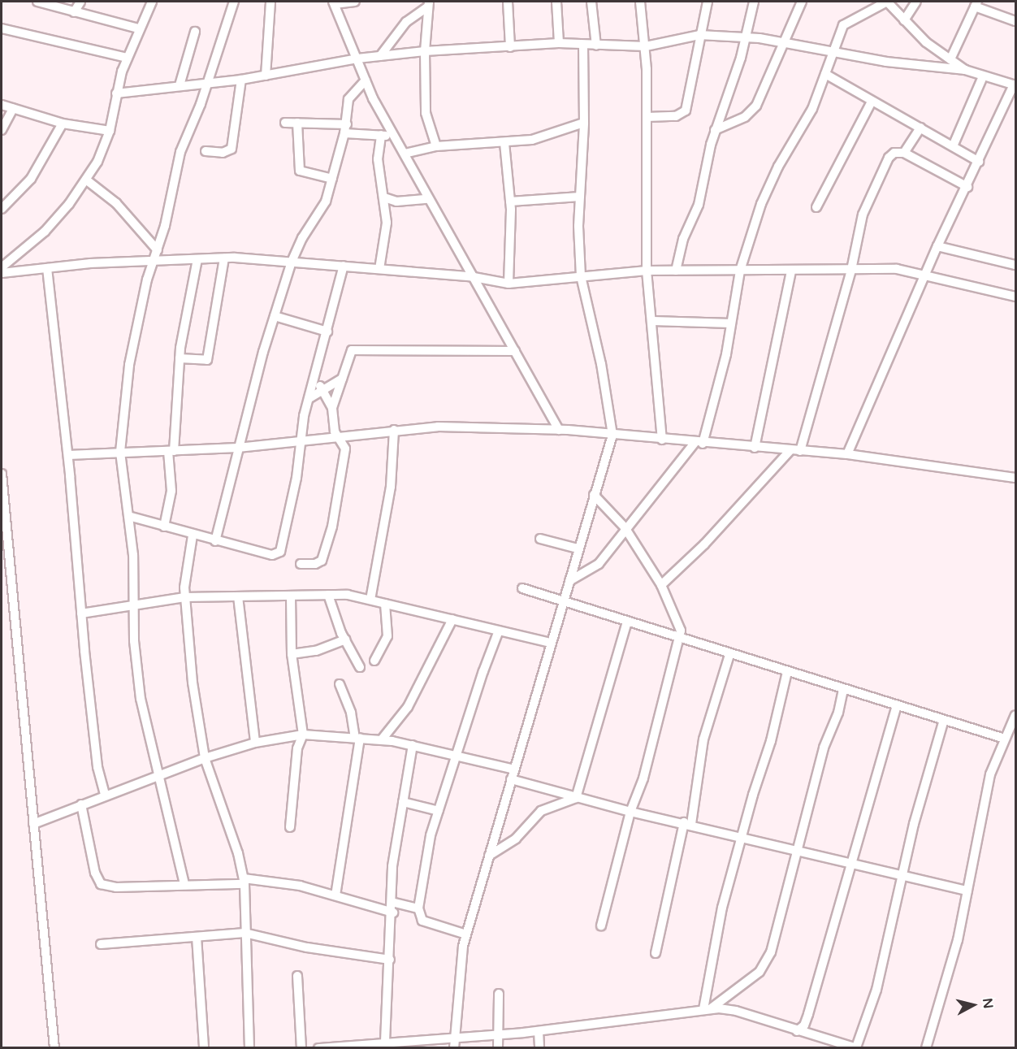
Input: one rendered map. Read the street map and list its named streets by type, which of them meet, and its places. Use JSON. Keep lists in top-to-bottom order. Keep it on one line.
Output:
{"north":"right"}
